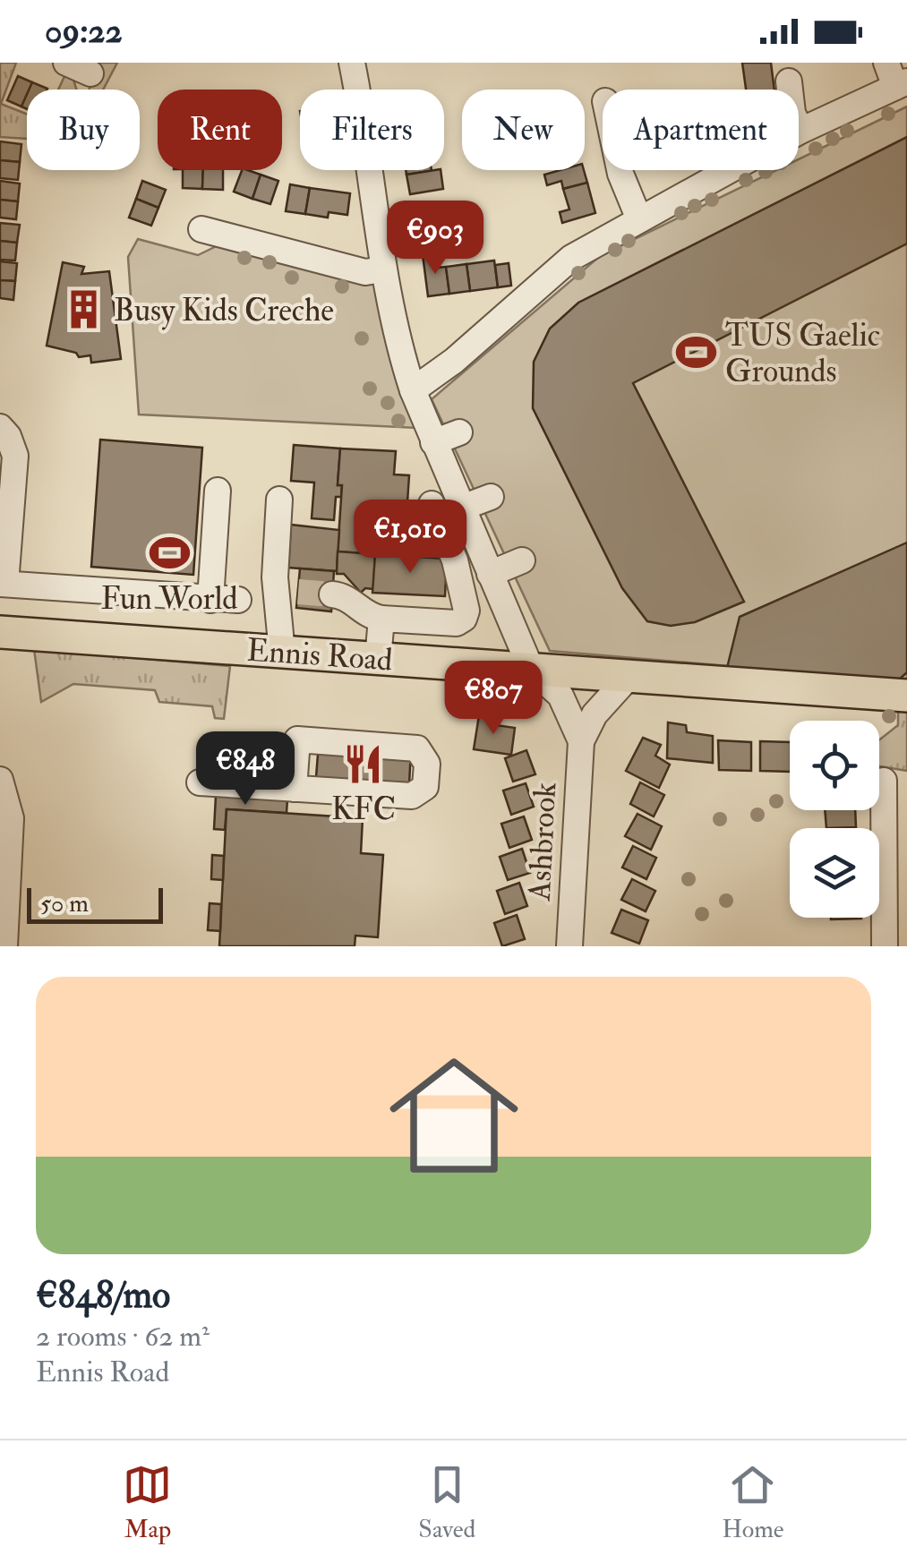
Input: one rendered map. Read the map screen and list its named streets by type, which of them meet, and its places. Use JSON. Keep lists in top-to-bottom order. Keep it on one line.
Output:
{"streets":{"main road":["Ennis Road"],"street":["Ashbrook"]},"crossings":[["Ennis Road","Ashbrook"]],"places":{"building":["Busy Kids Creche"],"sports":["TUS Gaelic Grounds","Fun World"],"restaurant":["KFC"]},"scale_bar":"50 m","page":{"status":"09:22","chip":["Buy","Rent","Filters","New","Apartment"],"price":["€903","€1,010","€807","€848"],"scale":"50 m","list":[{"name":"€848/mo","note":"2 rooms · 62 m² · Ennis Road"}],"tabs":["Map","Saved","Home"]}}
